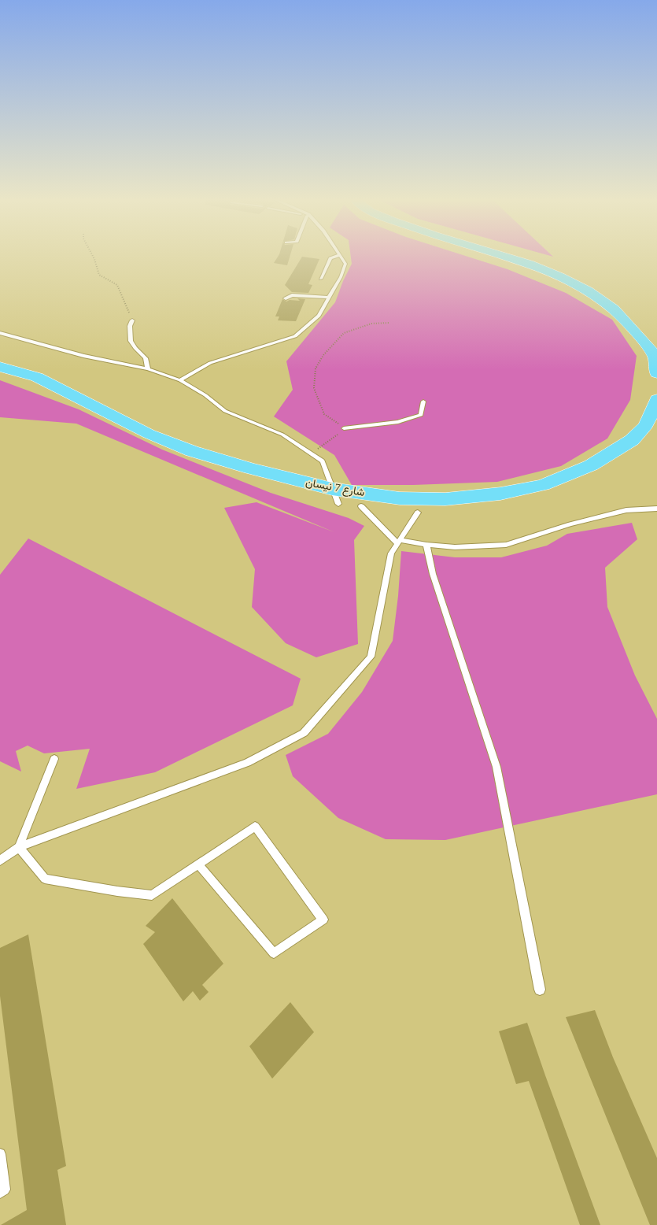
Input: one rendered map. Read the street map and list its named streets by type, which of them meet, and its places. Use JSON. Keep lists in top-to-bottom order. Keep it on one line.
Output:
{"streets":{"main road":["شارع 7 نيسان"]}}
